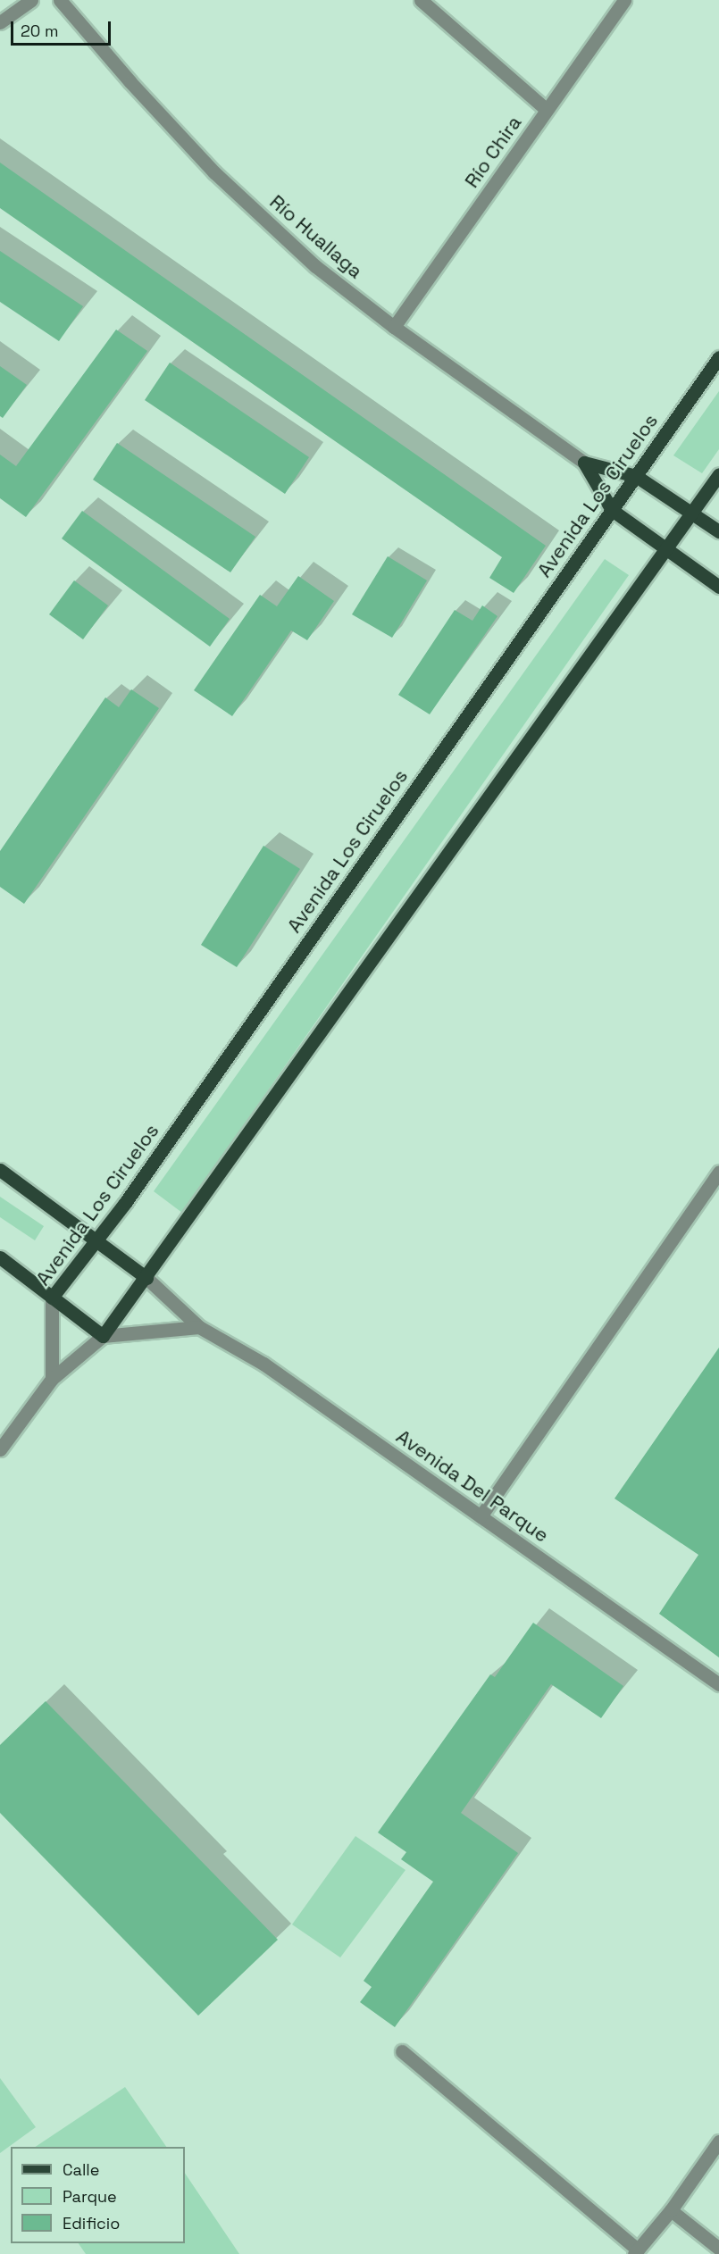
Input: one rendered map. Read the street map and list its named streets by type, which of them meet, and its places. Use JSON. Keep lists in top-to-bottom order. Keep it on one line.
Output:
{"streets":{"main road":["Avenida Los Ciruelos","Avenida Del Parque"],"street":["Río Chira","Río Huallaga"]},"crossings":[["Río Chira","Río Huallaga"],["Avenida Los Ciruelos","Avenida Del Parque"]],"legend":["Calle","Parque","Edificio"],"scale_bar":"20 m"}
